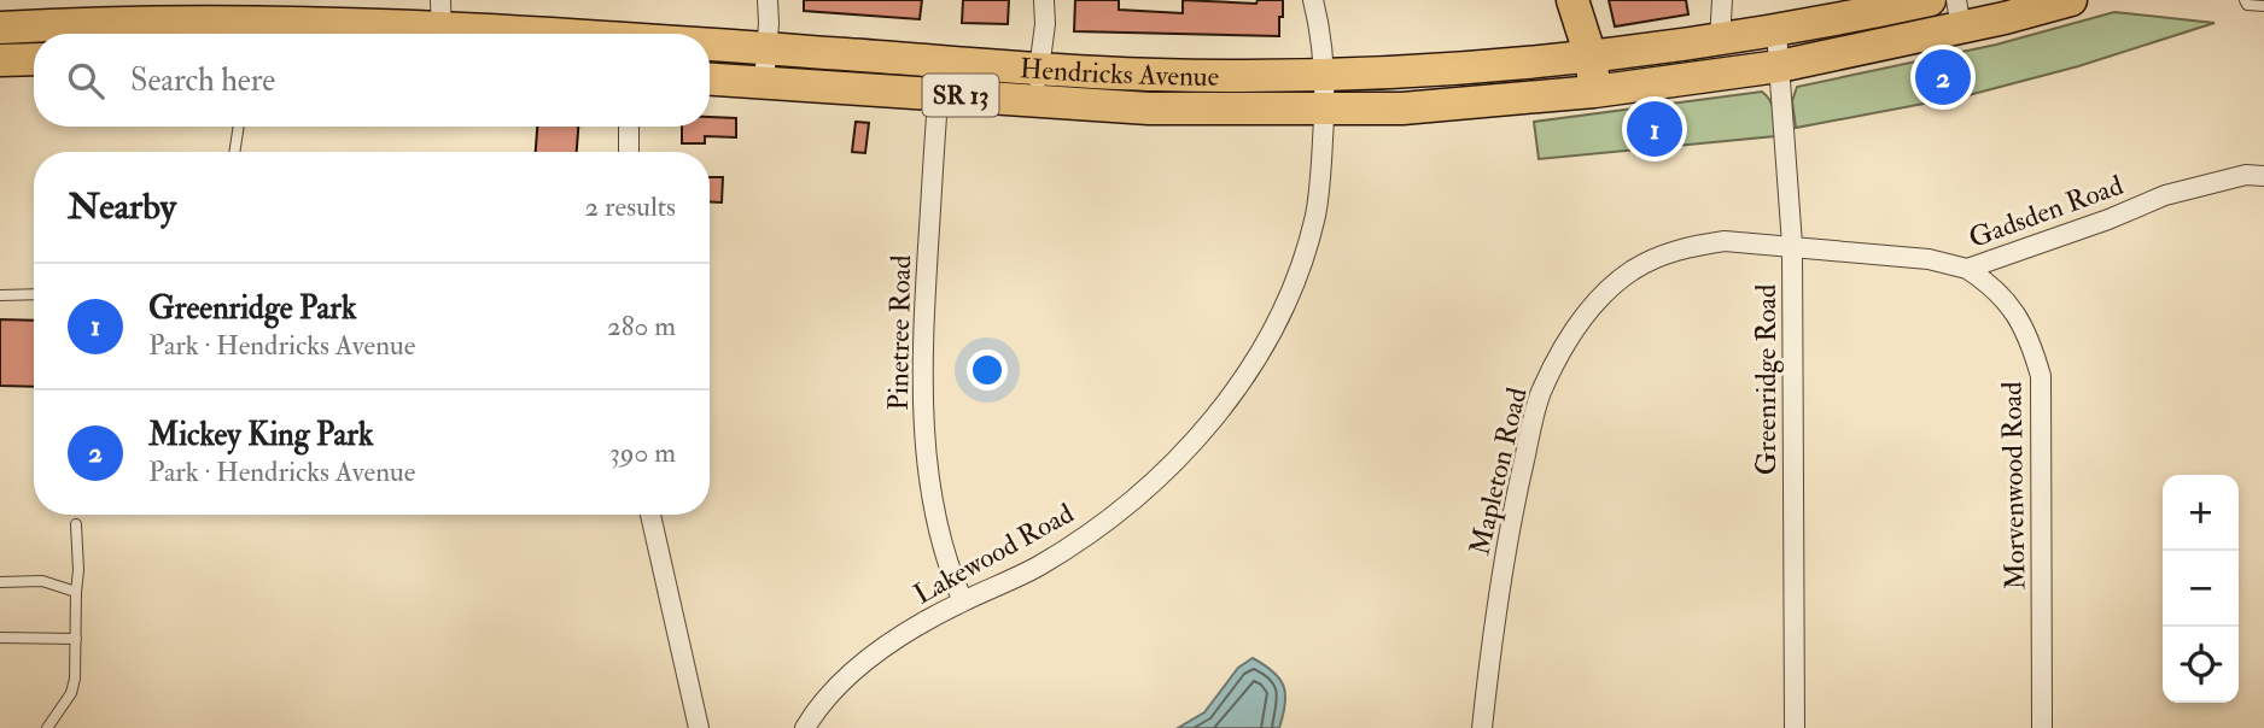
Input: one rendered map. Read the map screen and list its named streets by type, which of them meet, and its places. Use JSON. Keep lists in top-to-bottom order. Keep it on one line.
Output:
{"streets":{"main road":["Hendricks Avenue","SR 13"],"street":["Gadsden Road","Pinetree Road","Greenridge Road","Mapleton Road","Morvenwood Road","Lakewood Road"]},"crossings":[["Hendricks Avenue","Pinetree Road"],["Hendricks Avenue","Greenridge Road"],["Hendricks Avenue","Lakewood Road"],["Gadsden Road","Greenridge Road"],["Gadsden Road","Mapleton Road"],["Gadsden Road","Morvenwood Road"],["Pinetree Road","Lakewood Road"],["Greenridge Road","Mapleton Road"]],"page":{"search":"Search here","pins":["2","1"],"heading":["Nearby","2 results"],"list":[{"mark":"1","name":"Greenridge Park","note":"Park · Hendricks Avenue","value":"280 m"},{"mark":"2","name":"Mickey King Park","note":"Park · Hendricks Avenue","value":"390 m"}],"map_buttons":["+","−"]}}
